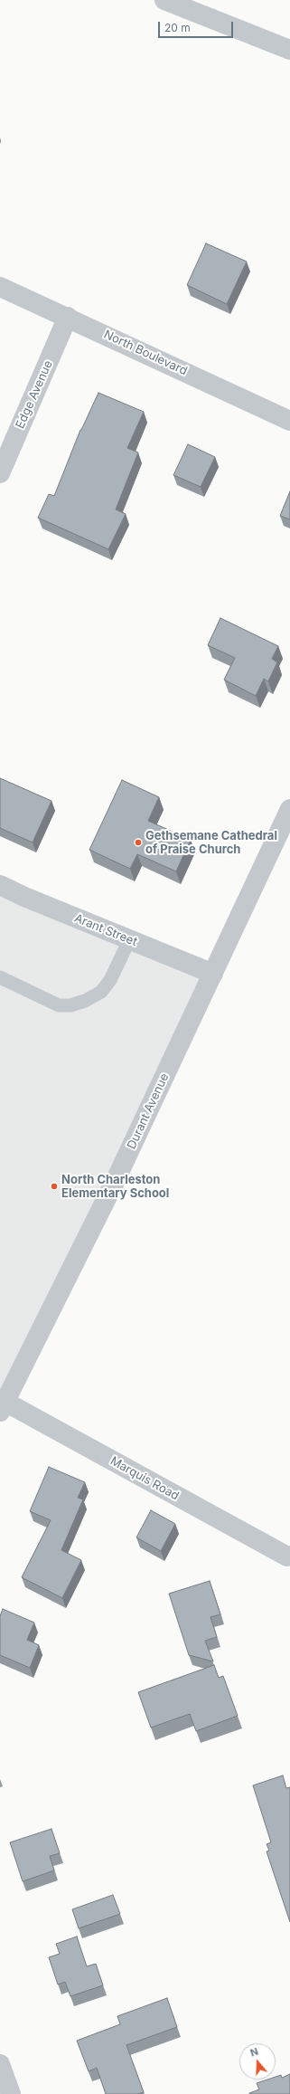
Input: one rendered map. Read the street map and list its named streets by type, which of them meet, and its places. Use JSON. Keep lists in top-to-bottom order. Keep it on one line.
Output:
{"streets":{"street":["North Boulevard","Edge Avenue","Arant Street","Durant Avenue","Marquis Road"]},"crossings":[["North Boulevard","Edge Avenue"],["Arant Street","Durant Avenue"],["Durant Avenue","Marquis Road"]],"places":["Gethsemane Cathedral of Praise Church","North Charleston Elementary School"],"scale_bar":"20 m","north":"top"}
